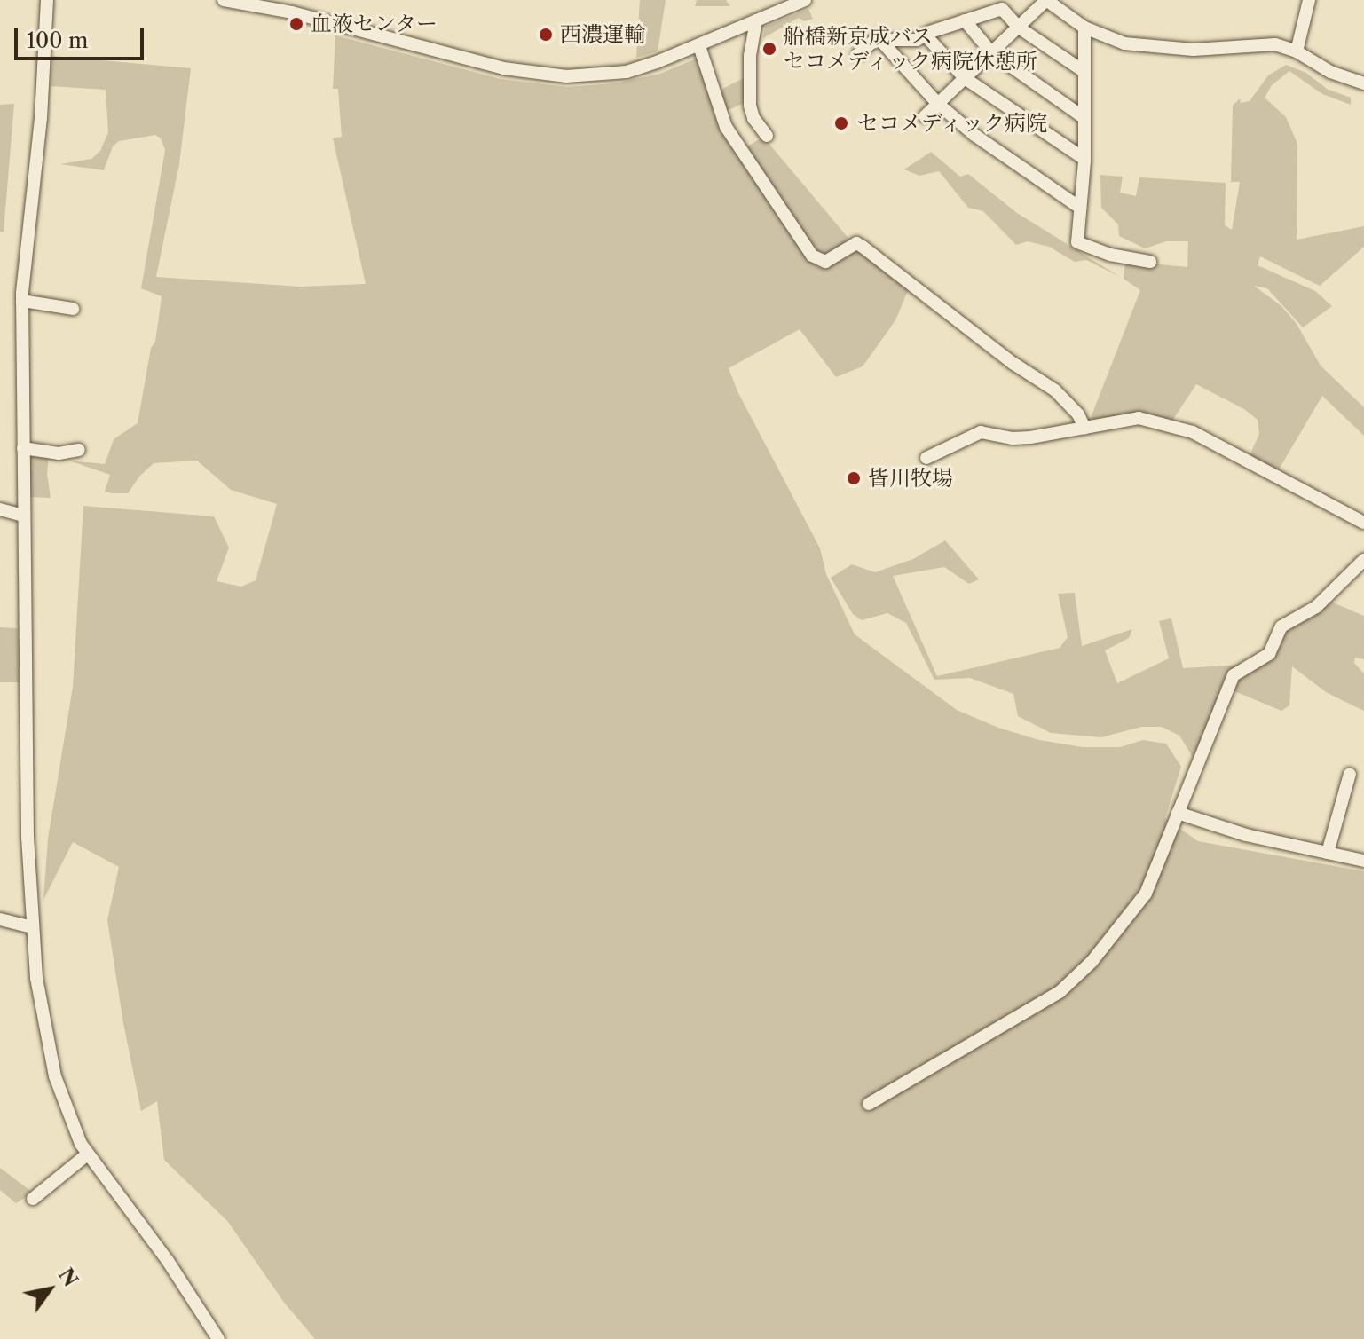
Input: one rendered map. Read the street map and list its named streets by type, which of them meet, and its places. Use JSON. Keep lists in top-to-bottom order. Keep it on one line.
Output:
{"places":["血液センター","西濃運輸","船橋新京成バス セコメディック病院休憩所","セコメディック病院","皆川牧場"],"scale_bar":"100 m","north":"top right"}
